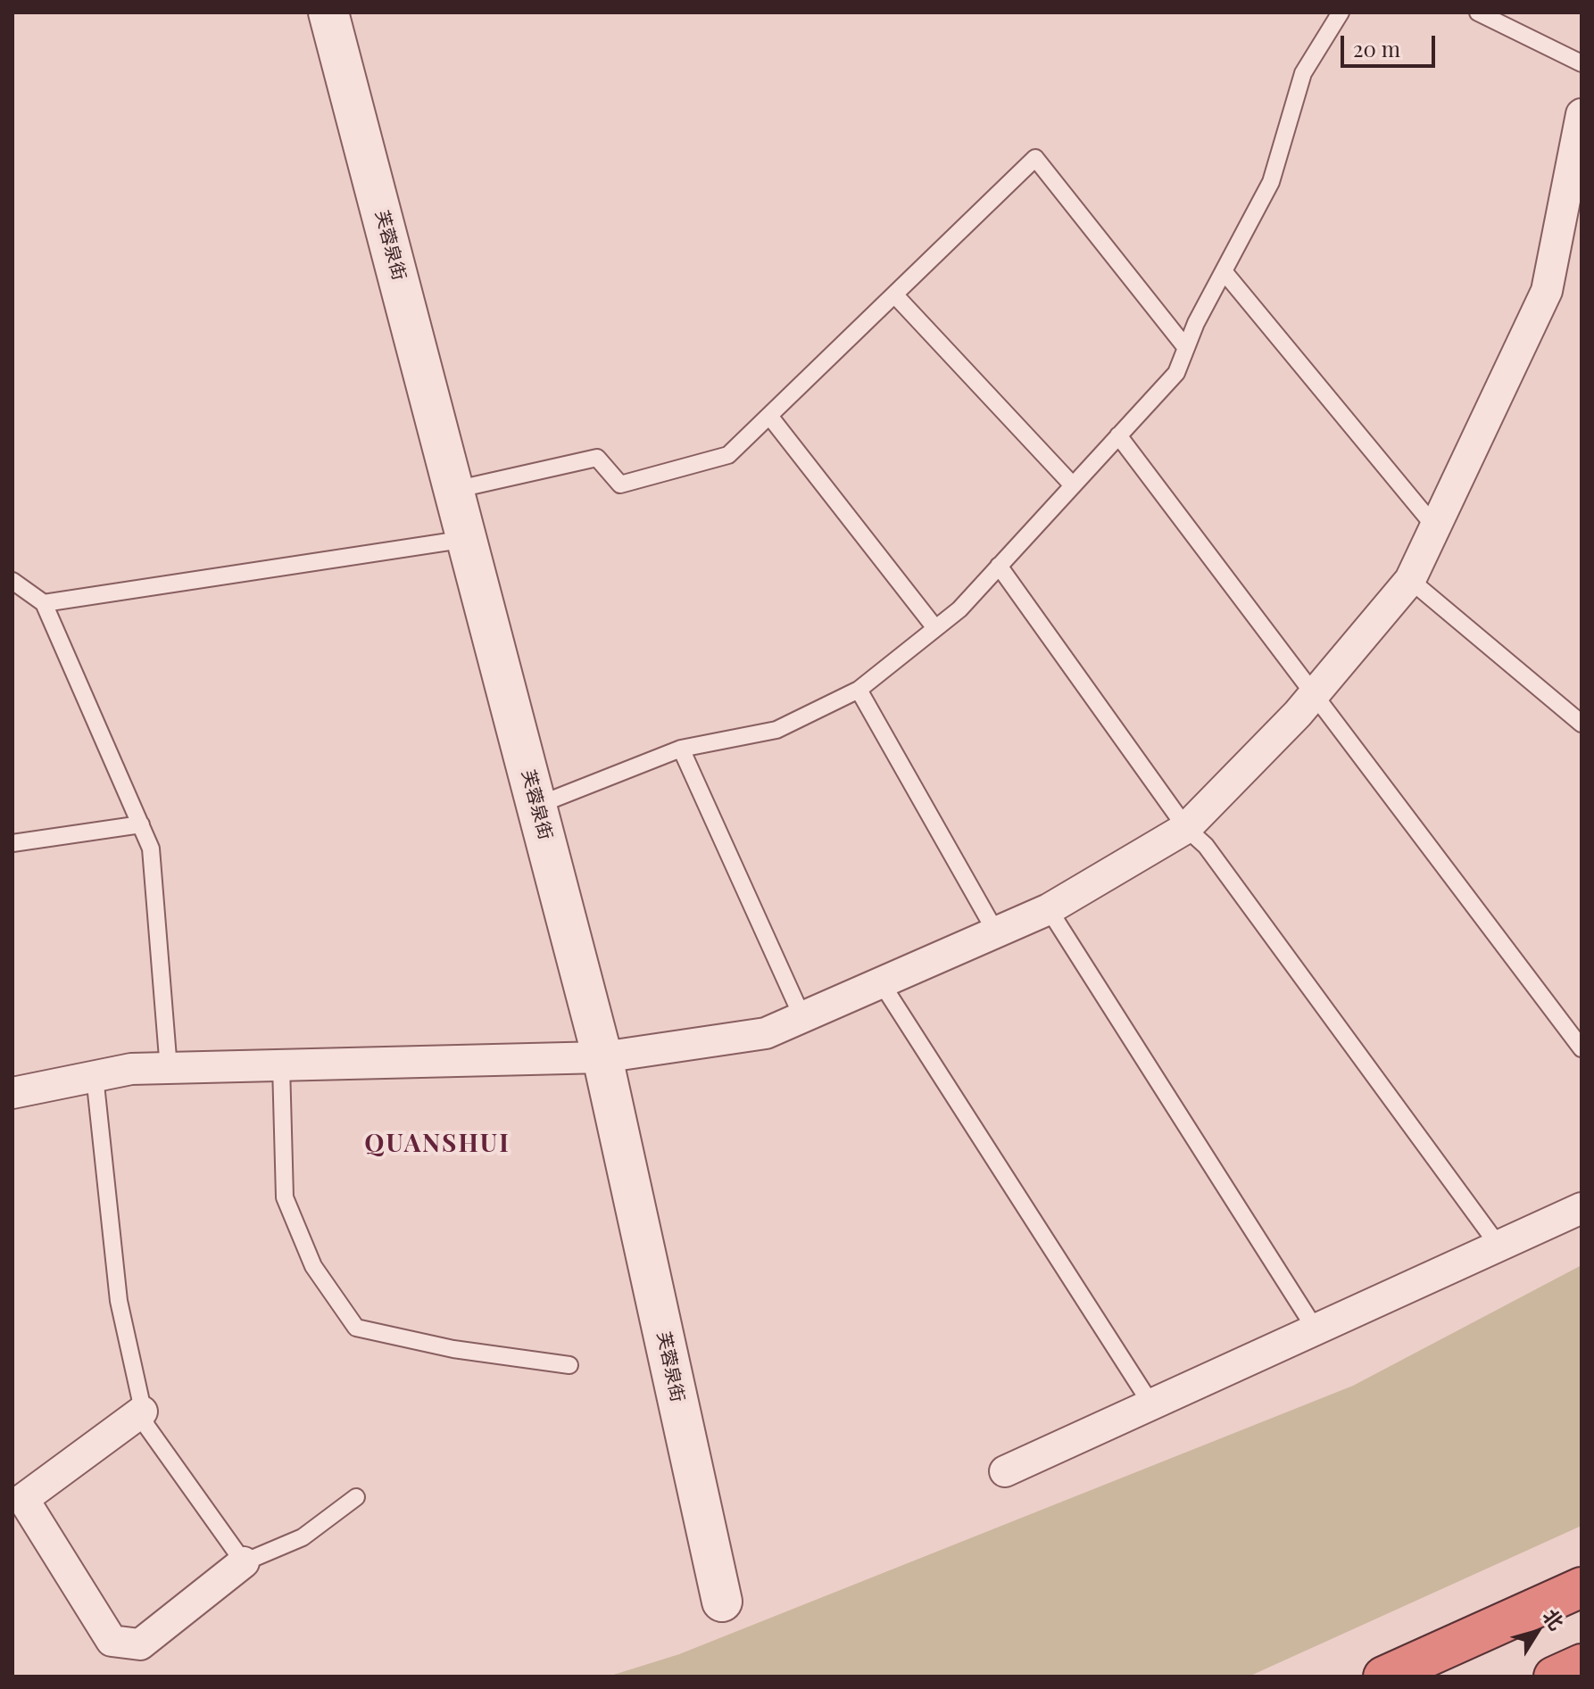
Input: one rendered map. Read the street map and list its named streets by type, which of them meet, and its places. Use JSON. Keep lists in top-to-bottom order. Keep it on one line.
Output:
{"streets":{"street":["芙蓉泉街"]},"districts":["QUANSHUI"],"scale_bar":"20 m","north":"top right"}
